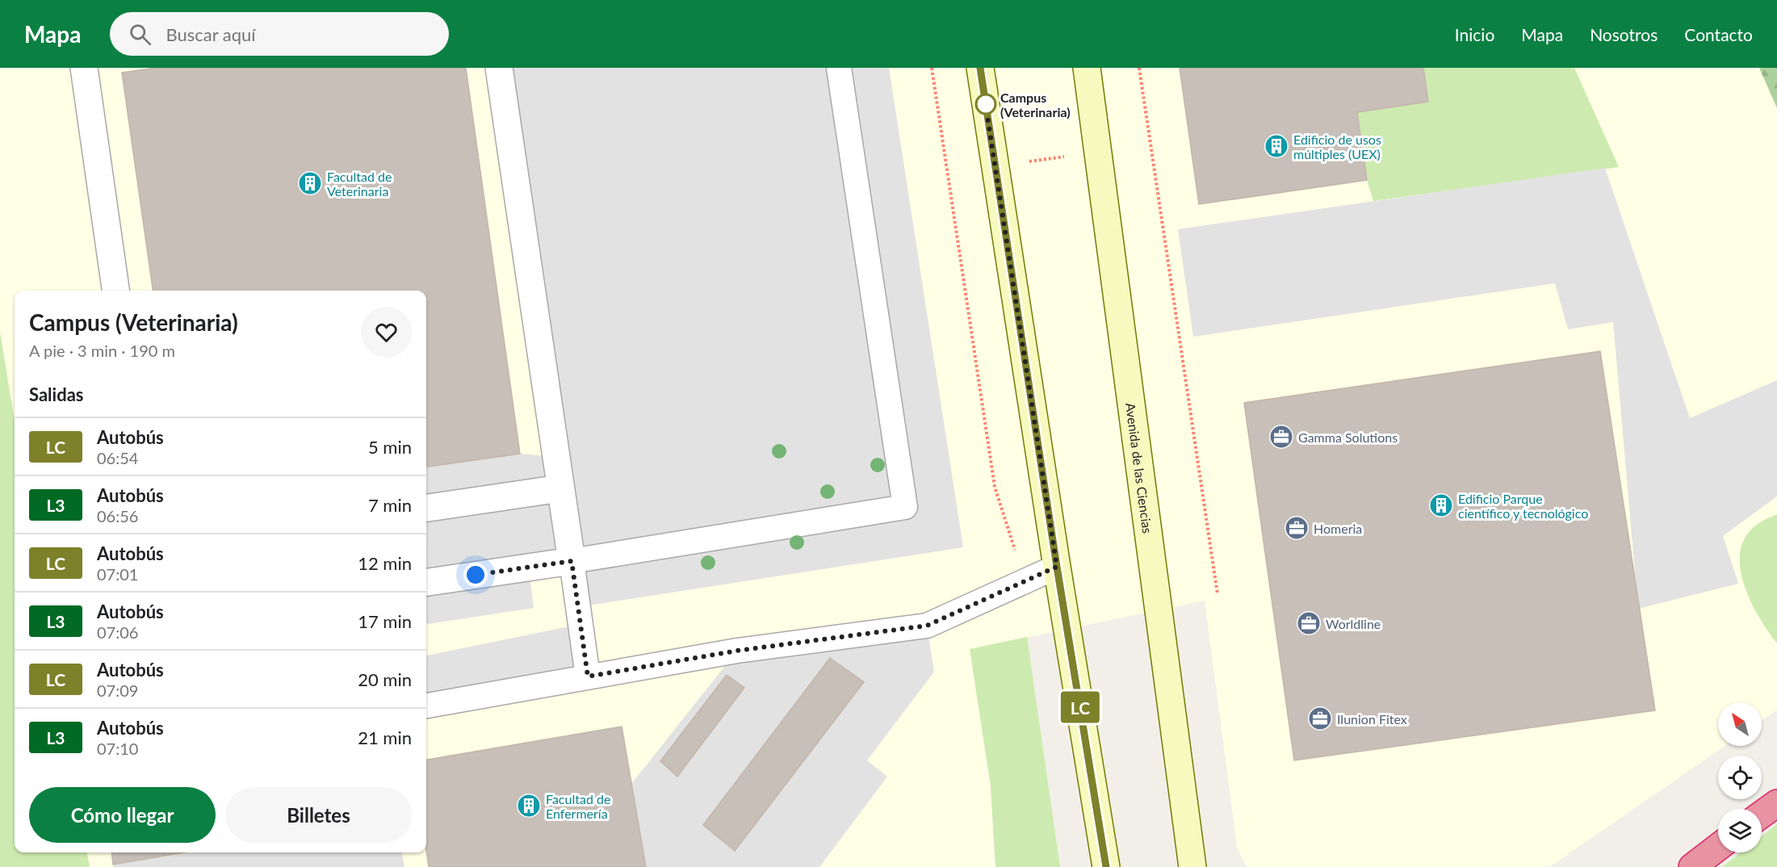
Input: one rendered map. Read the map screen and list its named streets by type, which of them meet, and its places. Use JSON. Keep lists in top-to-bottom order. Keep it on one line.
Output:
{"streets":{"main road":["Avenida de las Ciencias"]},"places":{"other":["Campus (Veterinaria)"],"building":["Edificio de usos múltiples (UEX)","Facultad de Veterinaria","Edificio Parque científico y tecnológico","Facultad de Enfermería"],"office":["Gamma Solutions","Homeria","Worldline","Ilunion Fitex"]},"lines":["bus line LC"],"north":"top left","page":{"header":"Mapa","search":"Buscar aquí","nav":["Inicio","Mapa","Nosotros","Contacto"],"on_map":"LC","heading":[["Campus (Veterinaria)","A pie · 3 min · 190 m"],"Salidas"],"list":[{"mark":"LC","name":"Autobús","note":"06:54","value":"5 min"},{"mark":"L3","name":"Autobús","note":"06:56","value":"7 min"},{"mark":"LC","name":"Autobús","note":"07:01","value":"12 min"},{"mark":"L3","name":"Autobús","note":"07:06","value":"17 min"},{"mark":"LC","name":"Autobús","note":"07:09","value":"20 min"},{"mark":"L3","name":"Autobús","note":"07:10","value":"21 min"}],"buttons":["Cómo llegar","Billetes"]}}
